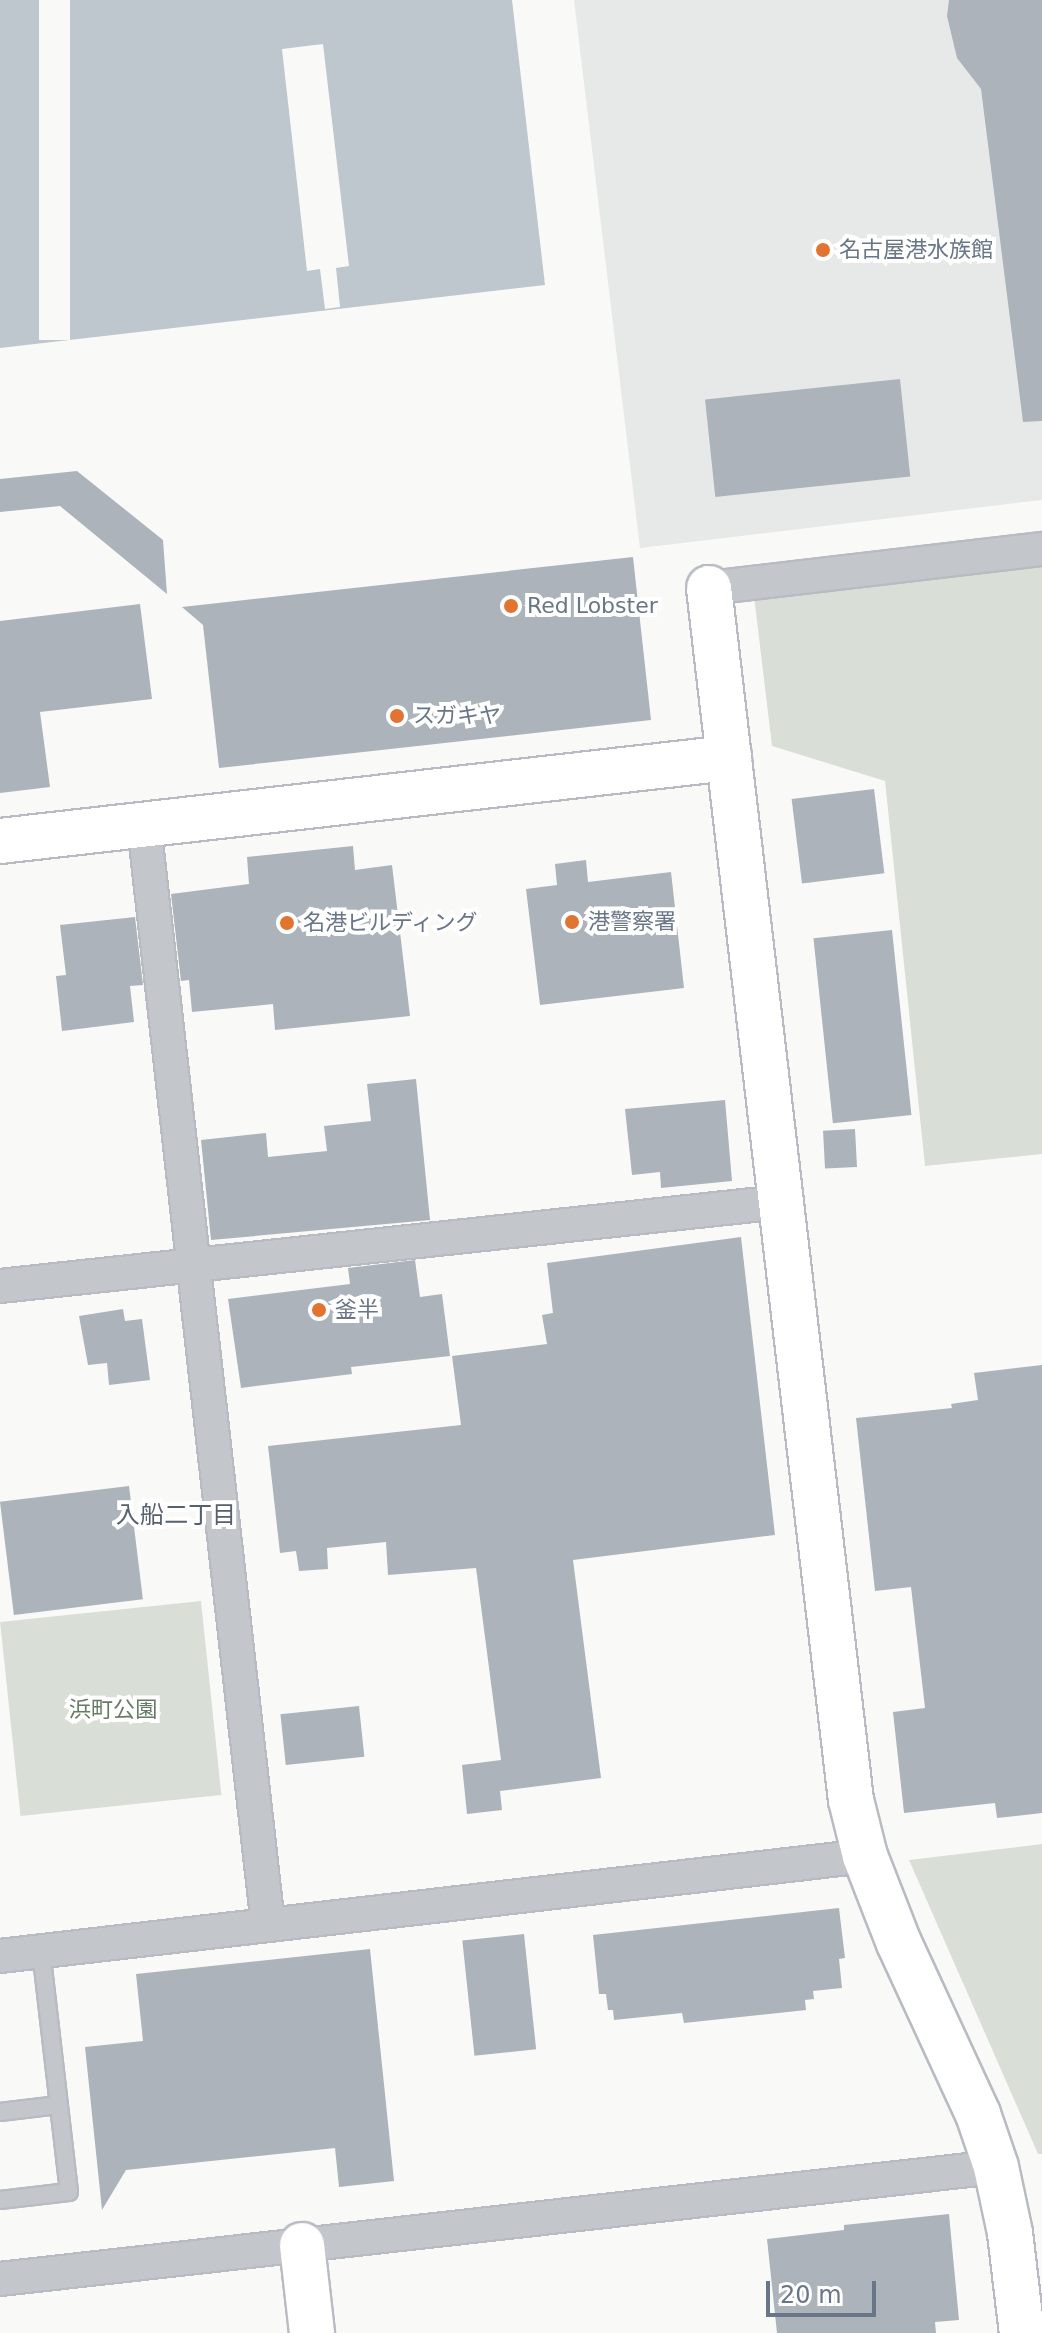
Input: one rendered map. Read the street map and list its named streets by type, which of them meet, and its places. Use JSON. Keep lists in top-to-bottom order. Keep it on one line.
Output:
{"districts":["入船二丁目"],"parks":["浜町公園"],"places":["名古屋港水族館","Red Lobster","スガキヤ","港警察署","名港ビルディング","釜半"],"scale_bar":"20 m"}
